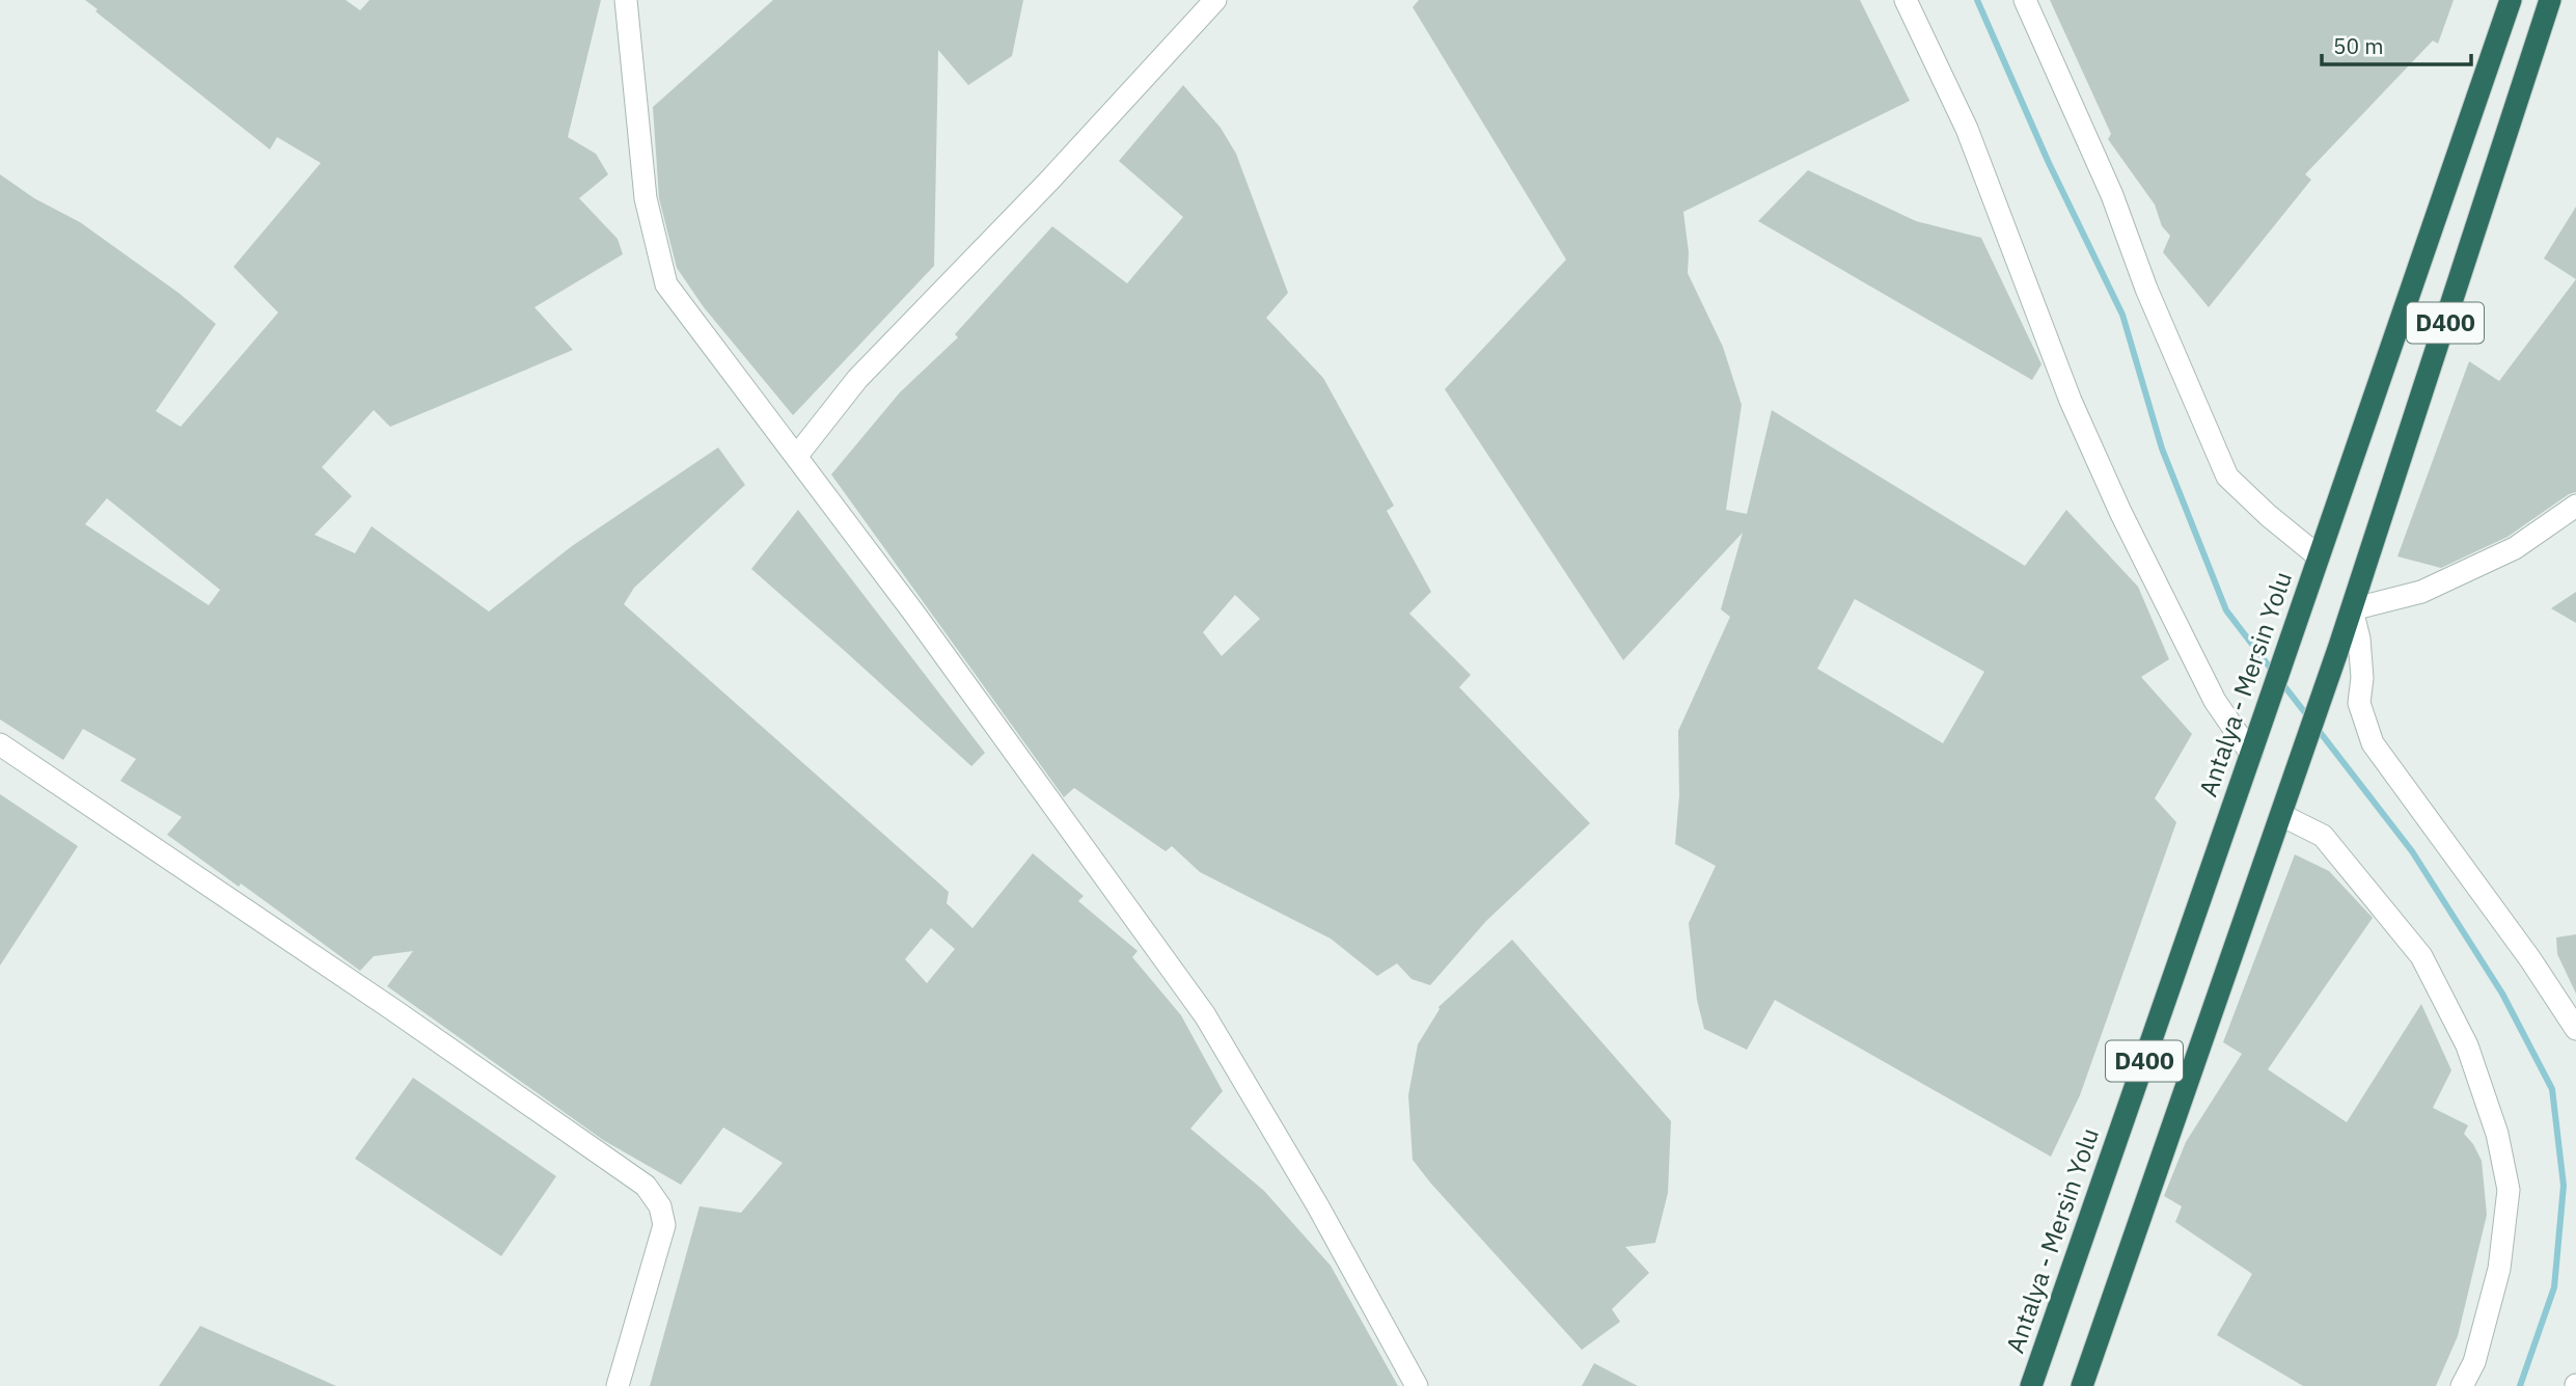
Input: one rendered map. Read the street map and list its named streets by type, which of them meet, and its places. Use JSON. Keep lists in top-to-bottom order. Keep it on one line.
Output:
{"streets":{"highway":["D400","Antalya - Mersin Yolu"]},"scale_bar":"50 m"}
